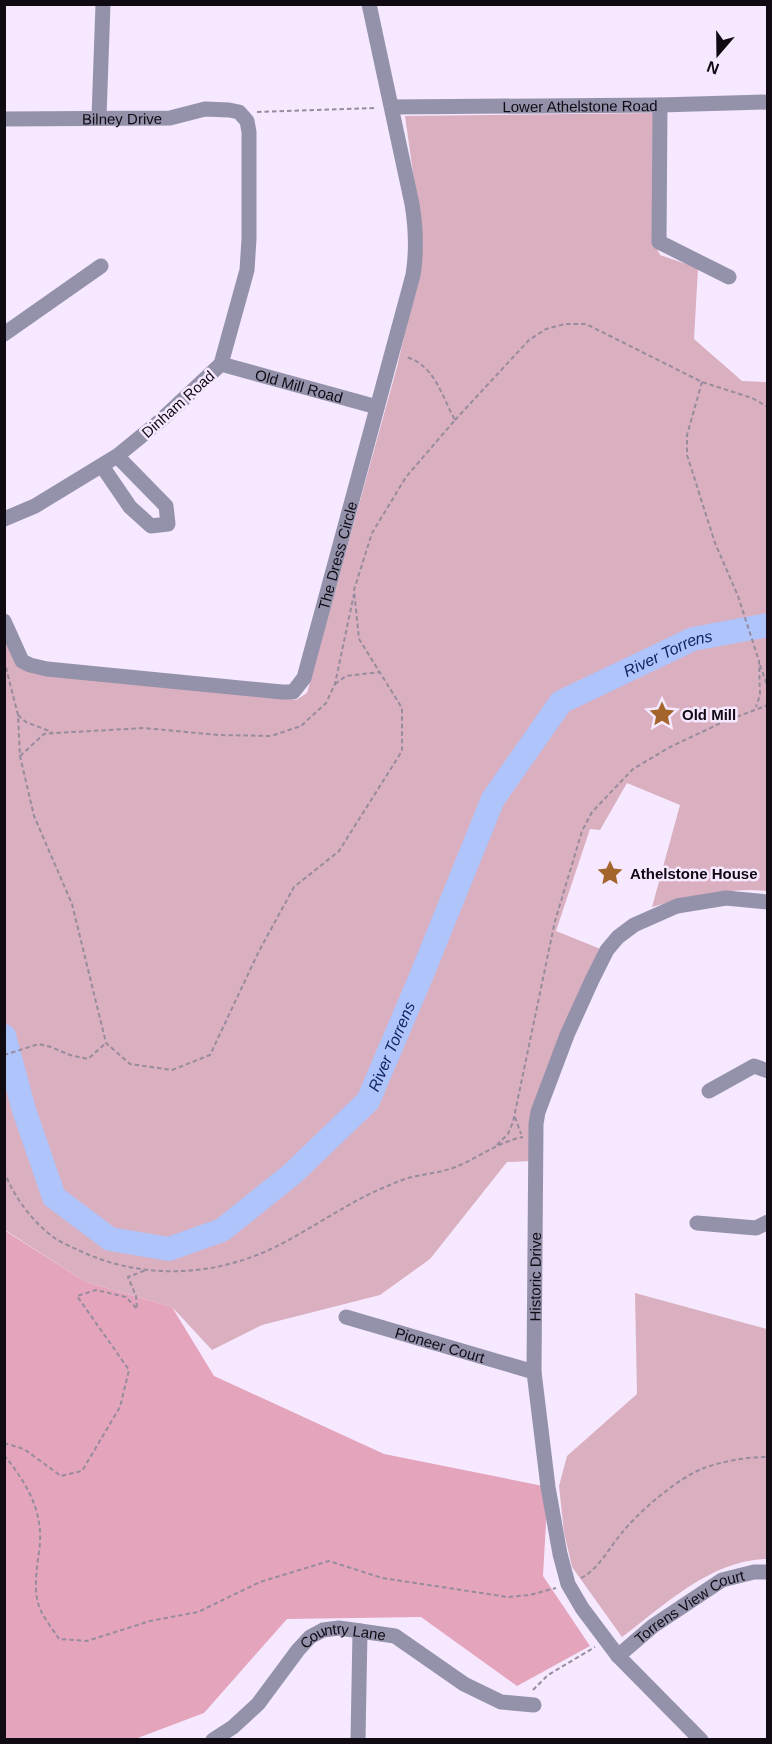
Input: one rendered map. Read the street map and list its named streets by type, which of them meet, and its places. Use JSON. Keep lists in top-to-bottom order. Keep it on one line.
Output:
{"streets":{"street":["Lower Athelstone Road","Bilney Drive","Old Mill Road","Dinham Road","The Dress Circle","Historic Drive","Pioneer Court","Torrens View Court","Country Lane"]},"crossings":[["Lower Athelstone Road","The Dress Circle"],["Bilney Drive","Dinham Road"],["Old Mill Road","Dinham Road"],["Old Mill Road","The Dress Circle"],["Historic Drive","Pioneer Court"],["Historic Drive","Torrens View Court"]],"water":["River Torrens"],"places":{"place":["Old Mill","Athelstone House"]},"north":"bottom"}
